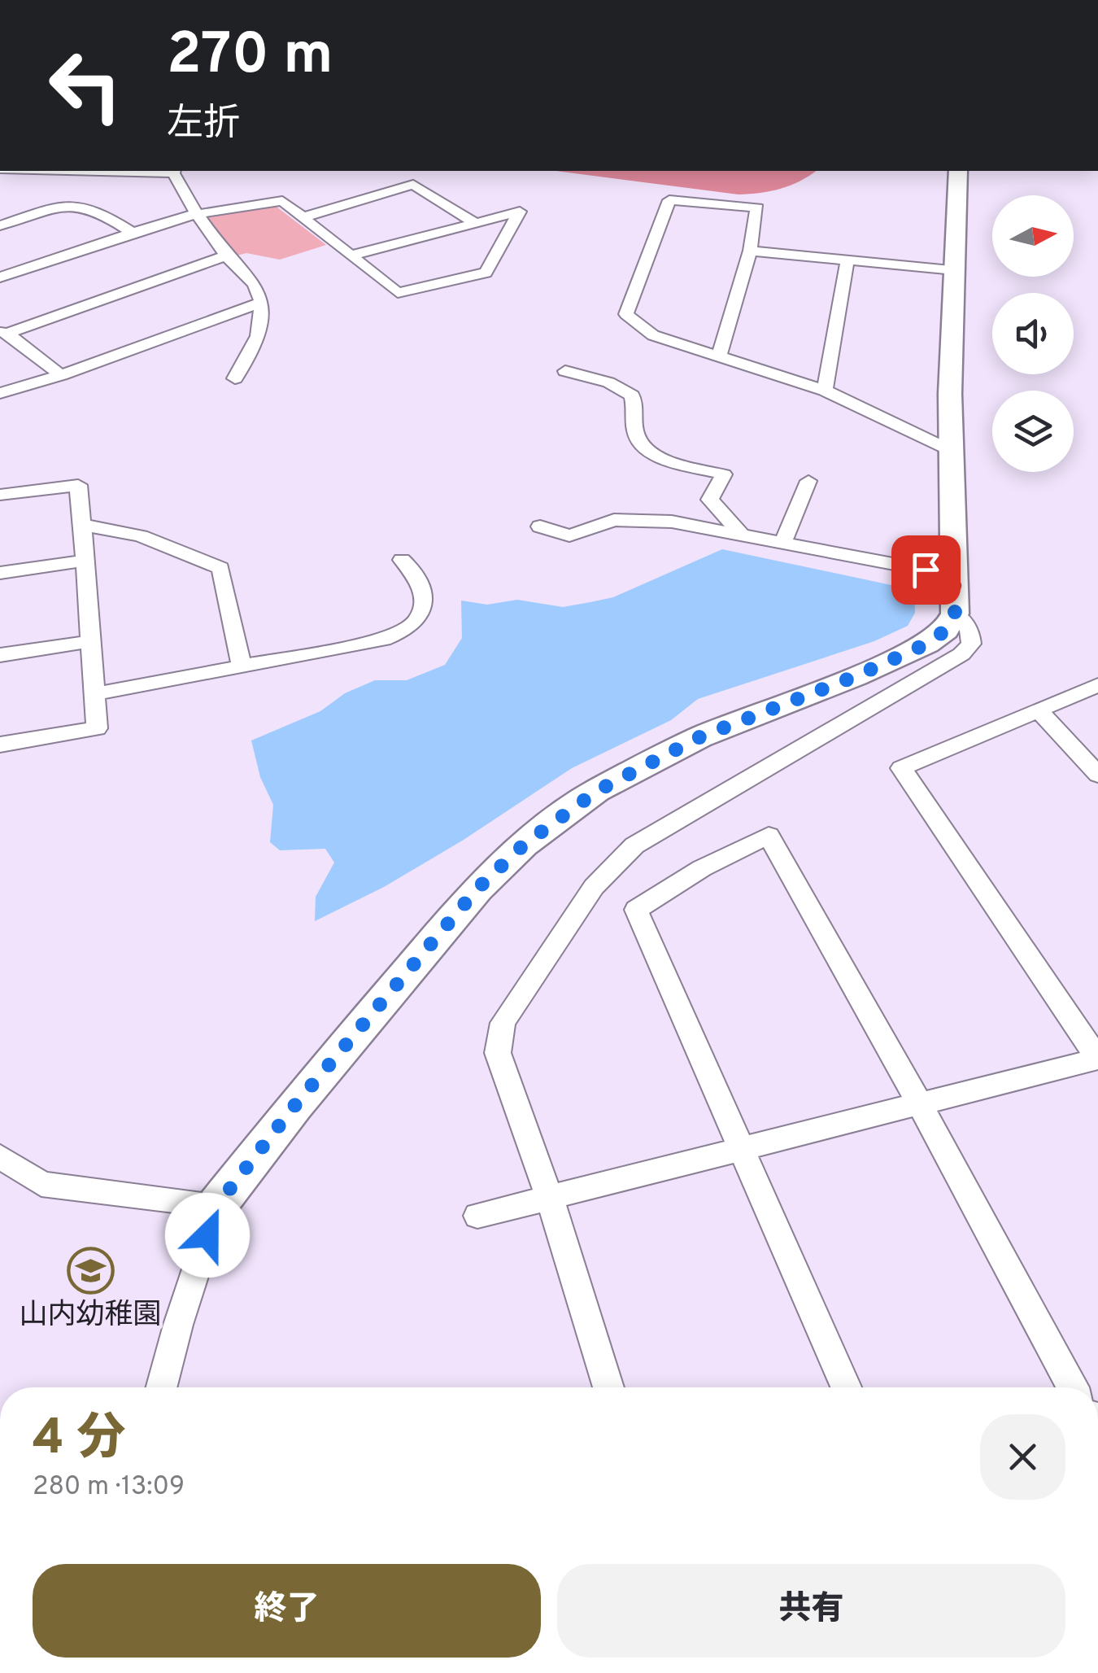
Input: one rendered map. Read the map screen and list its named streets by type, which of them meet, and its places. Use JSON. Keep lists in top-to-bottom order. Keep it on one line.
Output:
{"places":{"school or university":["山内幼稚園"]},"north":"right","page":{"turn":["270 m","左折"],"heading":["4 分","280 m · 13:09"],"buttons":["終了","共有"]}}
